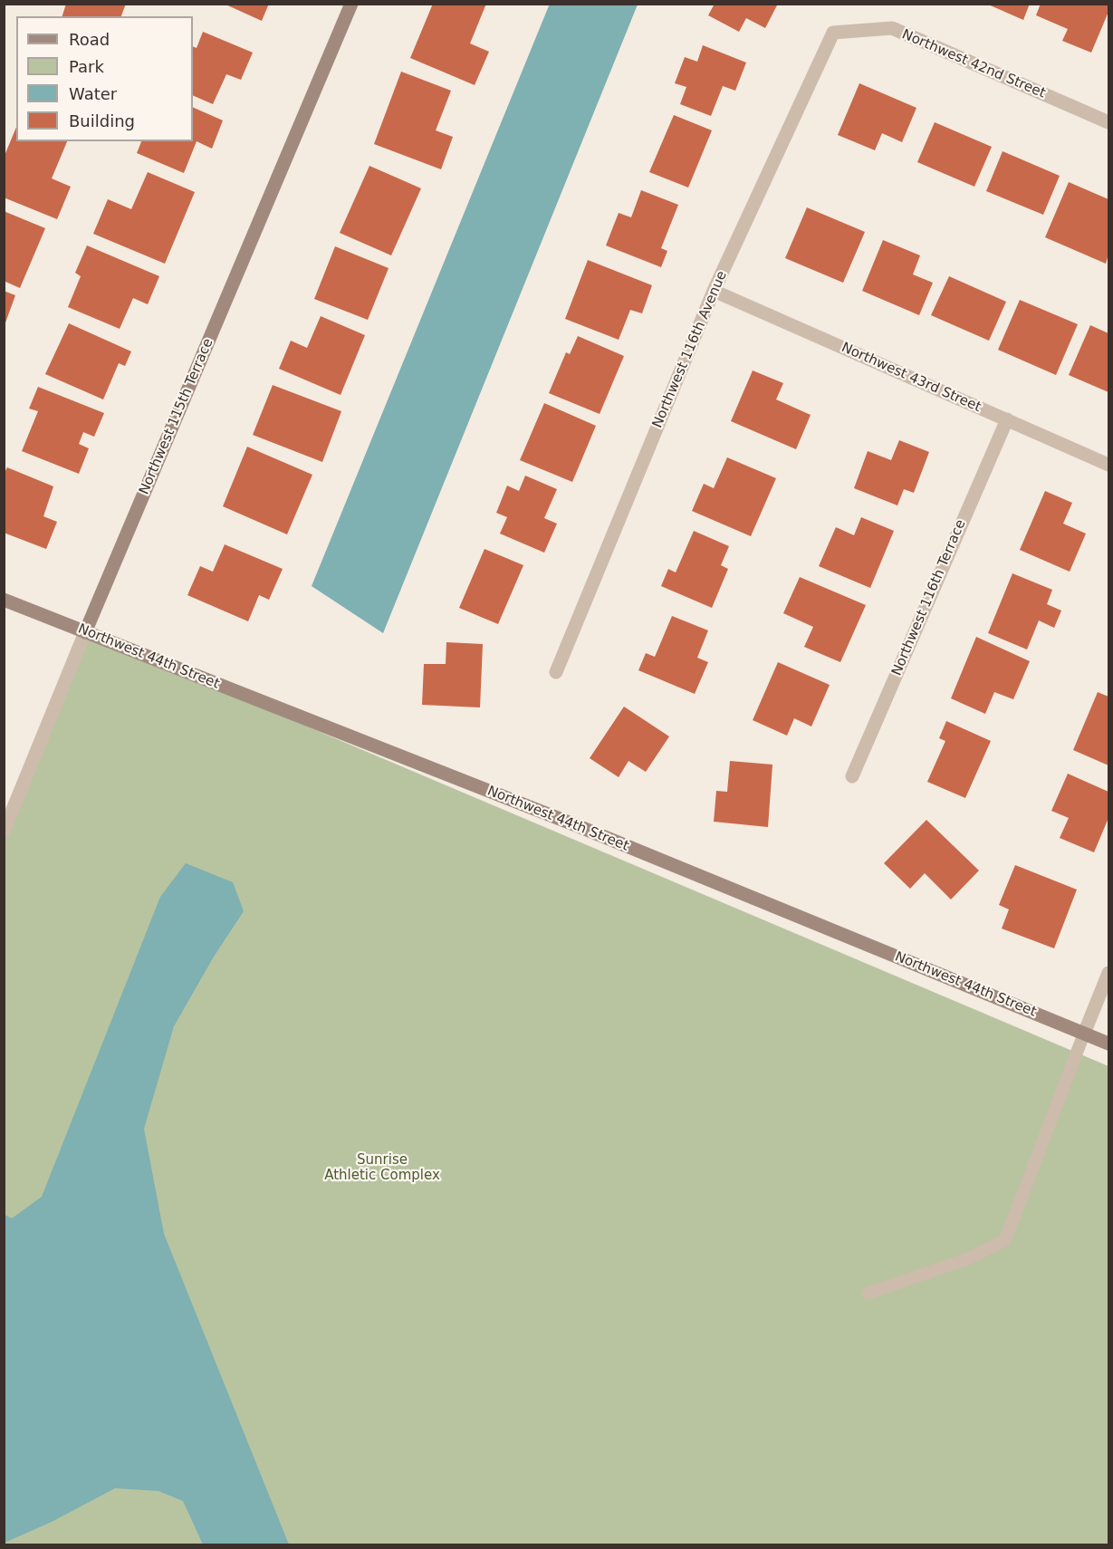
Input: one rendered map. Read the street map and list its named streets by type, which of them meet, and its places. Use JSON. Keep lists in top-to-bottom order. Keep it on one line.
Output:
{"streets":{"street":["Northwest 42nd Street","Northwest 116th Avenue","Northwest 43rd Street","Northwest 115th Terrace","Northwest 116th Terrace","Northwest 44th Street"]},"crossings":[["Northwest 42nd Street","Northwest 116th Avenue"],["Northwest 116th Avenue","Northwest 43rd Street"],["Northwest 43rd Street","Northwest 116th Terrace"],["Northwest 115th Terrace","Northwest 44th Street"]],"parks":["Sunrise Athletic Complex"],"legend":["Road","Park","Water","Building"]}
